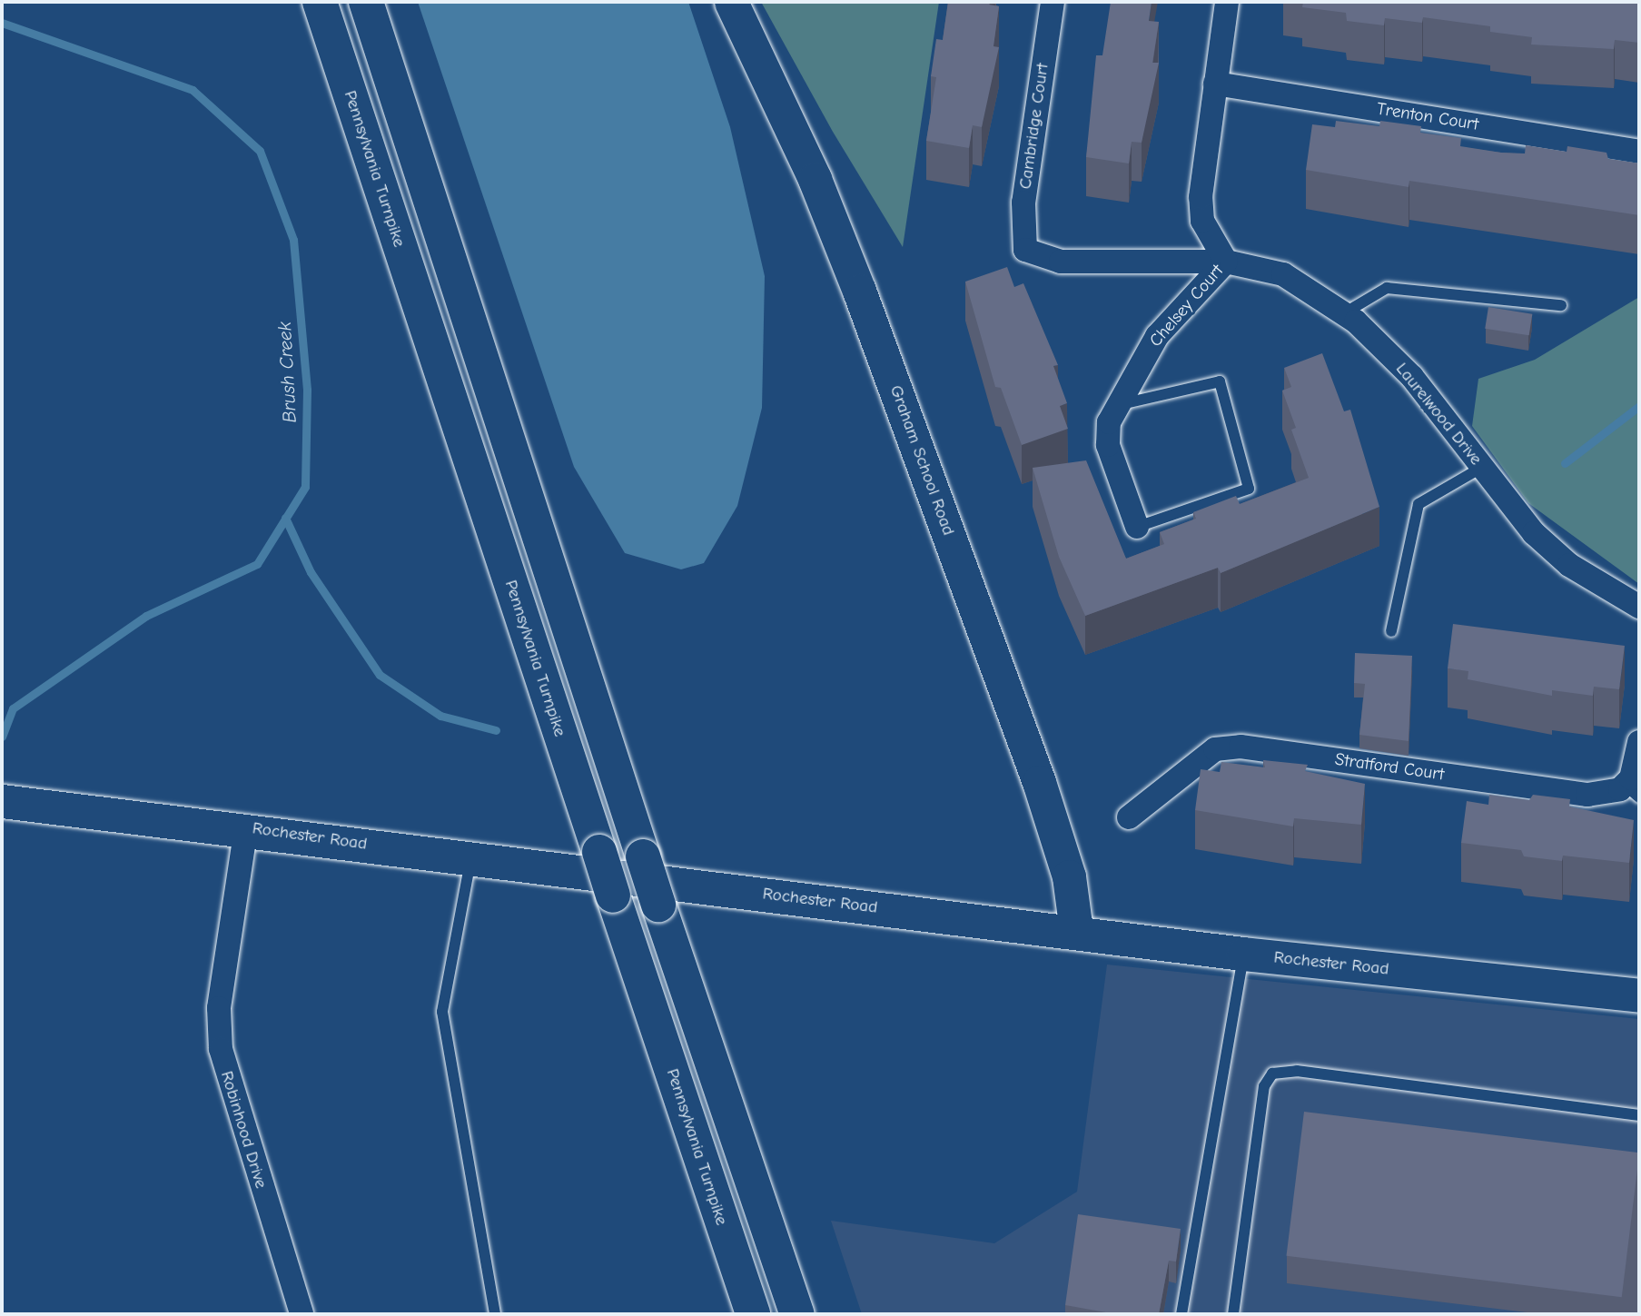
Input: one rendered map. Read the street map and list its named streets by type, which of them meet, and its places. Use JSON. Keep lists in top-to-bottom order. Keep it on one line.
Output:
{"streets":{"highway":["Pennsylvania Turnpike"],"street":["Trenton Court","Cambridge Court","Chelsey Court","Laurelwood Drive","Graham School Road","Stratford Court","Rochester Road","Robinhood Drive"]},"crossings":[["Cambridge Court","Laurelwood Drive"],["Chelsey Court","Laurelwood Drive"],["Graham School Road","Rochester Road"],["Rochester Road","Robinhood Drive"]],"water":["Brush Creek"]}
